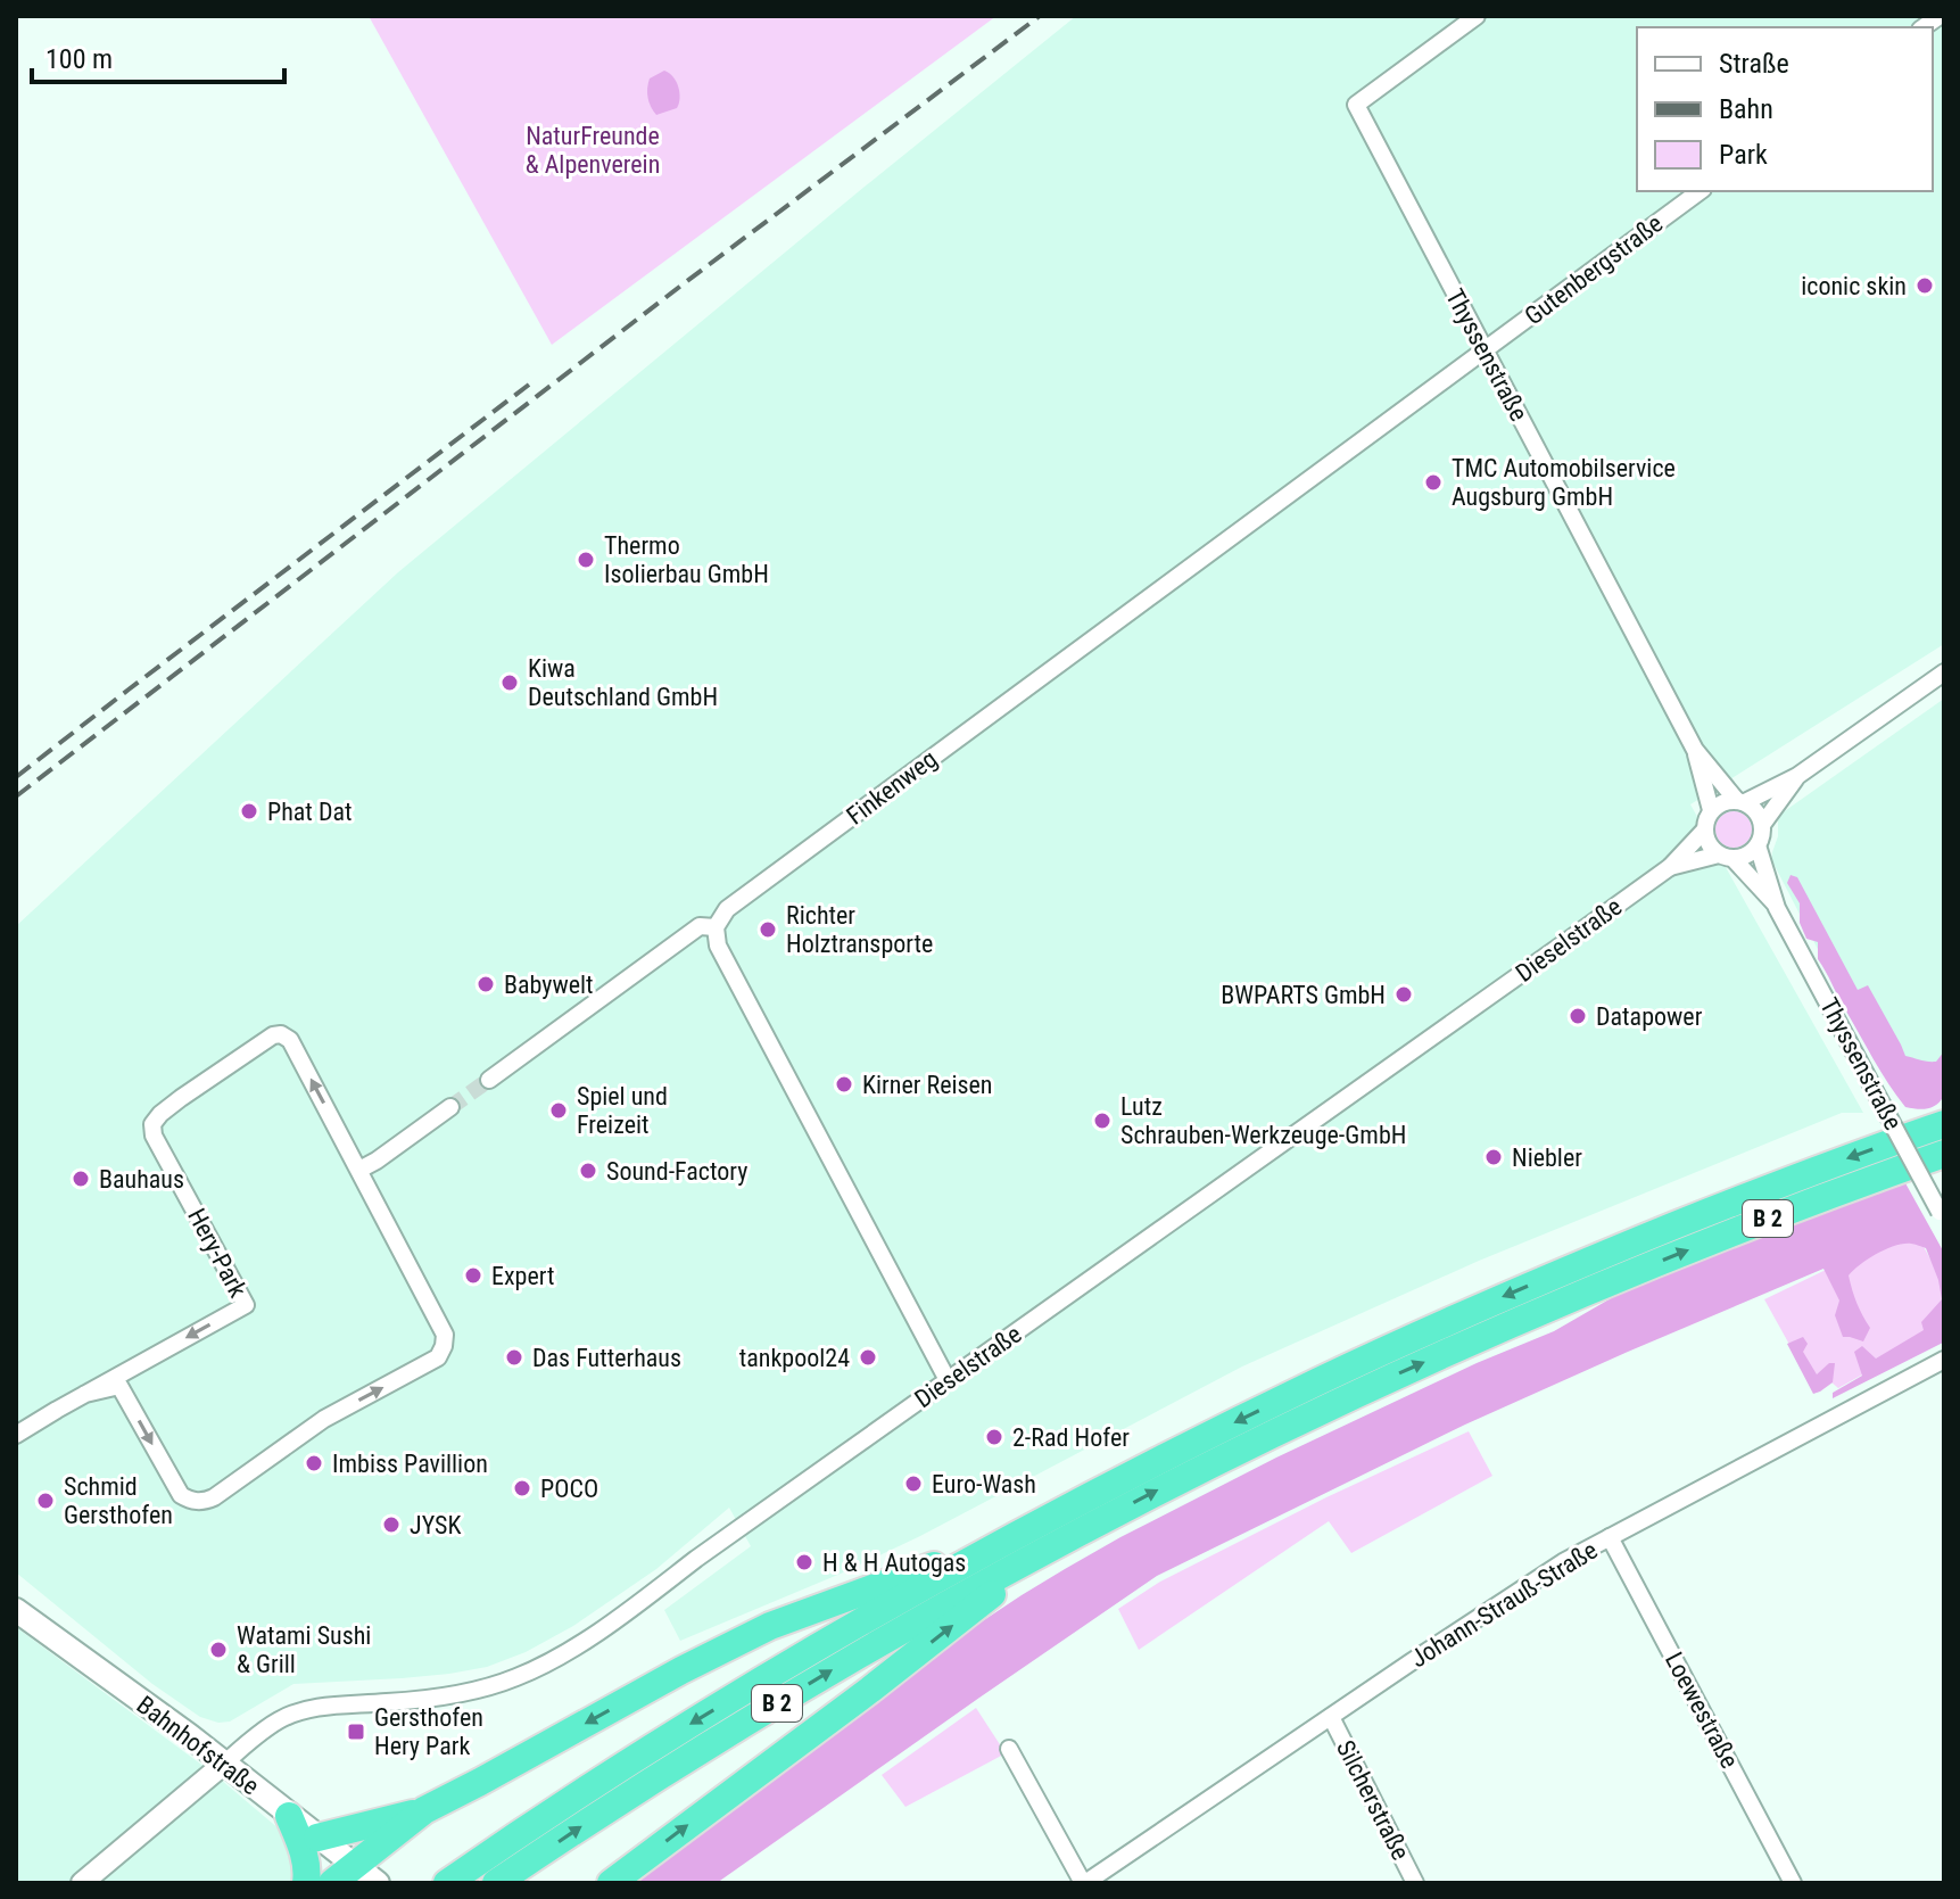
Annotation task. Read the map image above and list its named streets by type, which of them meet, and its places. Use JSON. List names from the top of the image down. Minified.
{"streets":{"highway":["B 2"],"main road":["Bahnhofstraße"],"street":["Gutenbergstraße","Thyssenstraße","Finkenweg","Dieselstraße","Hery-Park","Johann-Strauß-Straße","Loewestraße","Silcherstraße"]},"crossings":[["Gutenbergstraße","Thyssenstraße"],["Gutenbergstraße","Finkenweg"],["Thyssenstraße","Finkenweg"],["Thyssenstraße","Dieselstraße"],["Dieselstraße","Bahnhofstraße"],["Johann-Strauß-Straße","Loewestraße"],["Johann-Strauß-Straße","Silcherstraße"]],"parks":["NaturFreunde & Alpenverein"],"places":{"other":["iconic skin","TMC Automobilservice Augsburg GmbH","Thermo Isolierbau GmbH","Kiwa Deutschland GmbH","Phat Dat","Richter Holztransporte","Babywelt","BWPARTS GmbH","Datapower","Kirner Reisen","Spiel und Freizeit","Lutz Schrauben-Werkzeuge-GmbH","Niebler","Sound-Factory","Bauhaus","Expert","Das Futterhaus","tankpool24","2-Rad Hofer","Imbiss Pavillion","Euro-Wash","POCO","Schmid Gersthofen","JYSK","H & H Autogas","Watami Sushi & Grill"],"transit":["Gersthofen Hery Park"]},"legend":["Straße","Bahn","Park"],"scale_bar":"100 m"}
